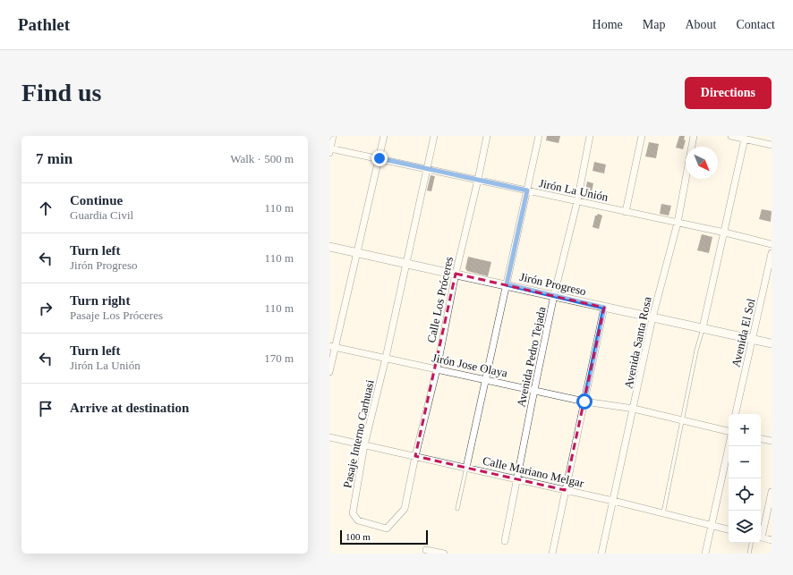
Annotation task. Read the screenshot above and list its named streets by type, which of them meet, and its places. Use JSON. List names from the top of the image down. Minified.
{"streets":{"street":["Jirón La Unión","Jirón Progreso","Calle Los Próceres","Avenida El Sol","Avenida Santa Rosa","Avenida Pedro Tejada","Jirón Jose Olaya","Pasaje Interno Carhuasi","Calle Mariano Melgar"]},"crossings":[["Jirón La Unión","Calle Los Próceres"],["Jirón La Unión","Avenida Santa Rosa"],["Jirón La Unión","Avenida Pedro Tejada"],["Jirón La Unión","Pasaje Interno Carhuasi"],["Jirón Progreso","Calle Los Próceres"],["Jirón Progreso","Avenida El Sol"],["Jirón Progreso","Avenida Santa Rosa"],["Jirón Progreso","Avenida Pedro Tejada"],["Jirón Progreso","Pasaje Interno Carhuasi"],["Calle Los Próceres","Jirón Jose Olaya"],["Calle Los Próceres","Pasaje Interno Carhuasi"],["Calle Los Próceres","Calle Mariano Melgar"],["Avenida Santa Rosa","Jirón Jose Olaya"],["Avenida Santa Rosa","Calle Mariano Melgar"],["Avenida Pedro Tejada","Jirón Jose Olaya"],["Avenida Pedro Tejada","Calle Mariano Melgar"],["Jirón Jose Olaya","Pasaje Interno Carhuasi"],["Pasaje Interno Carhuasi","Calle Mariano Melgar"]],"scale_bar":"100 m","north":"bottom right","page":{"header":"Pathlet","nav":["Home","Map","About","Contact"],"buttons":"Directions","title":"Find us","heading":["7 min","Walk · 500 m"],"list":[["Continue","Guardia Civil","110 m"],["Turn left","Jirón Progreso","110 m"],["Turn right","Pasaje Los Próceres","110 m"],["Turn left","Jirón La Unión","170 m"],"Arrive at destination"],"map_buttons":["+","−"],"scale":"100 m"}}
